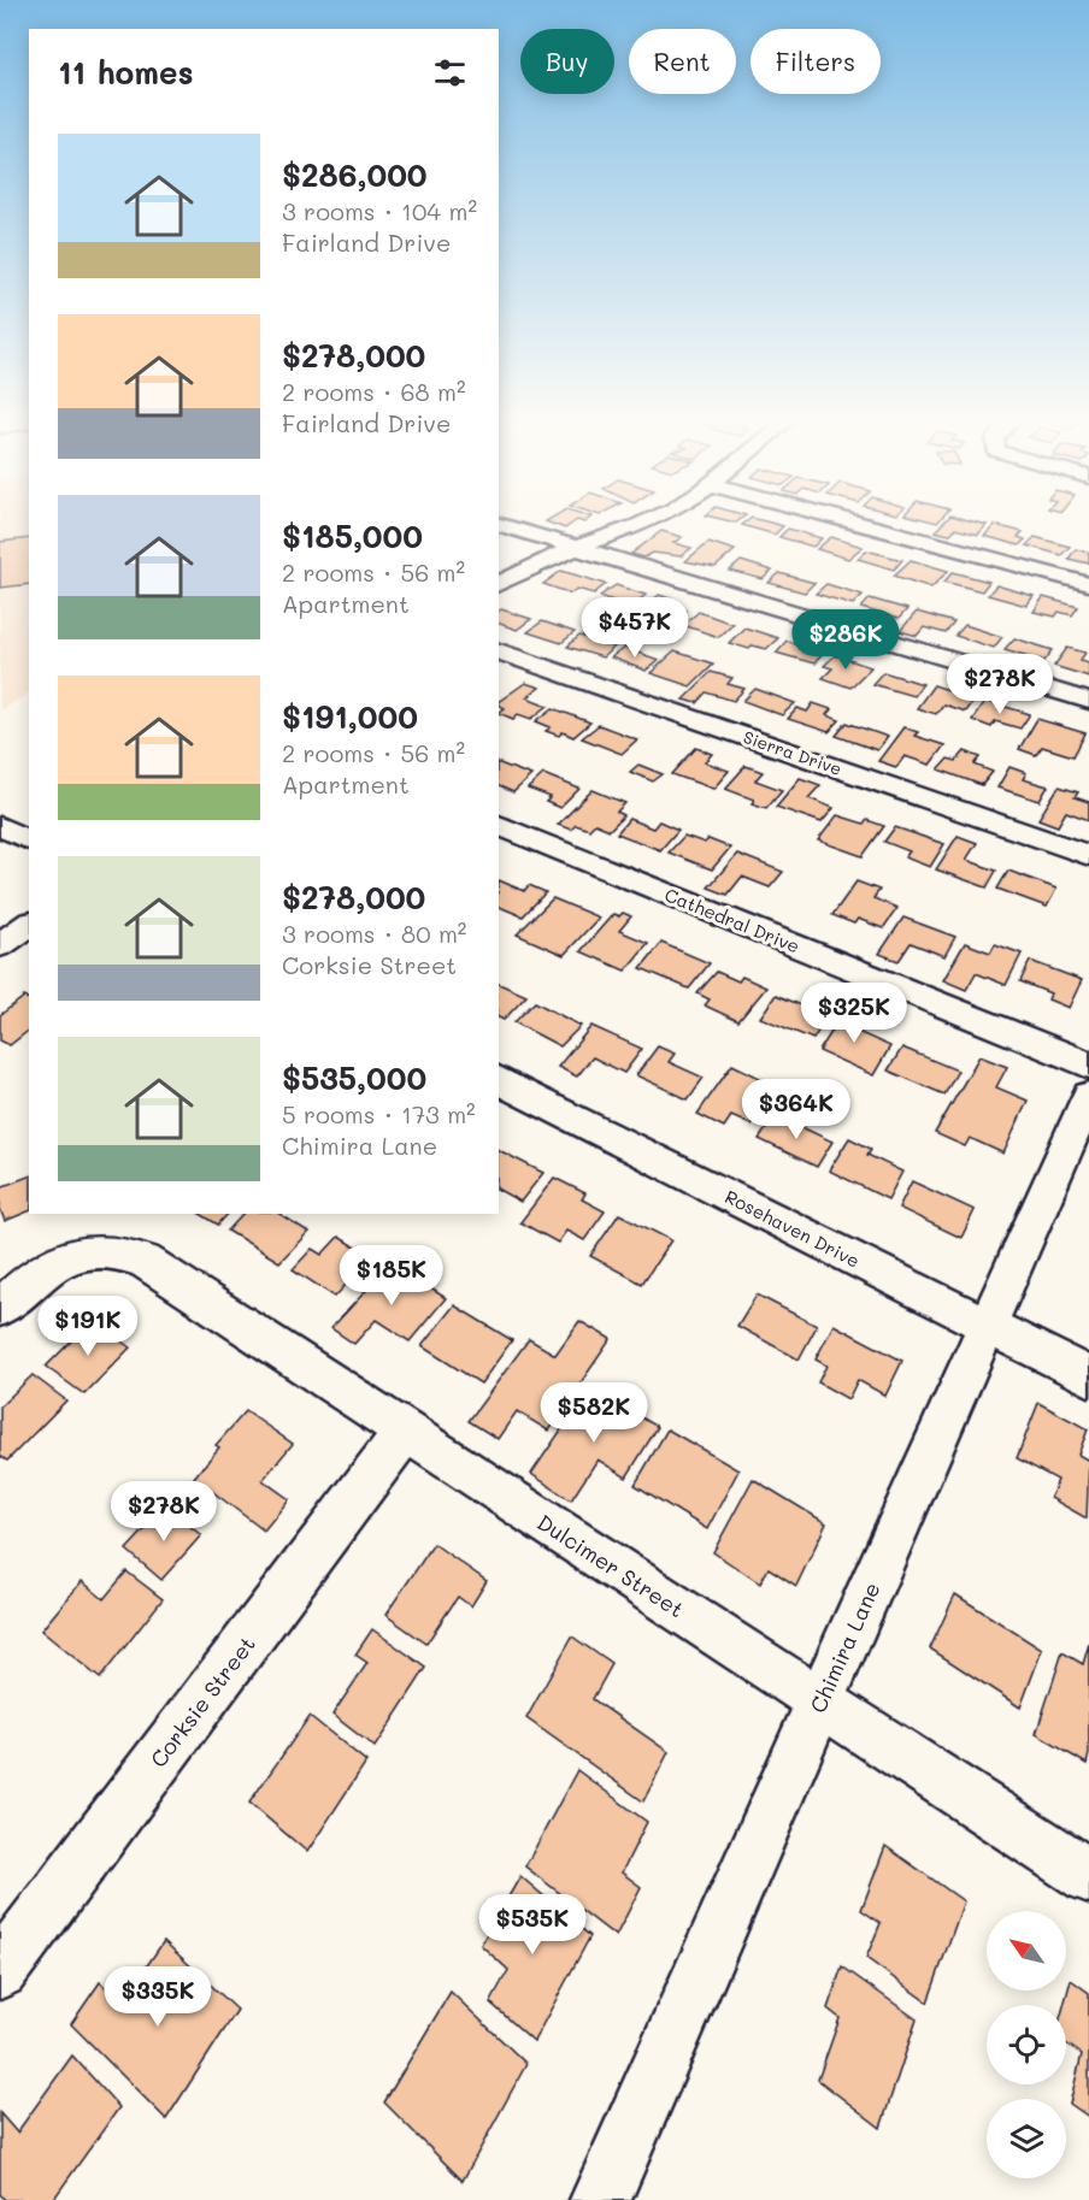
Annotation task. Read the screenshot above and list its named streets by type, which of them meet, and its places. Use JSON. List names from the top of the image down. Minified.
{"streets":{"street":["Sierra Drive","Cathedral Drive","Rosehaven Drive","Dulcimer Street","Chimira Lane","Corksie Street"]},"crossings":[["Rosehaven Drive","Chimira Lane"],["Dulcimer Street","Chimira Lane"],["Dulcimer Street","Corksie Street"]],"north":"top left","page":{"chip":["Buy","Rent","Filters"],"heading":"11 homes","list":[{"name":"$286,000","note":"3 rooms · 104 m² · Fairland Drive"},{"name":"$278,000","note":"2 rooms · 68 m² · Fairland Drive"},{"name":"$185,000","note":"2 rooms · 56 m² · Apartment"},{"name":"$191,000","note":"2 rooms · 56 m² · Apartment"},{"name":"$278,000","note":"3 rooms · 80 m² · Corksie Street"},{"name":"$535,000","note":"5 rooms · 173 m² · Chimira Lane"}],"price":["$457K","$286K","$278K","$325K","$364K","$185K","$191K","$582K","$278K","$535K","$335K"]}}
